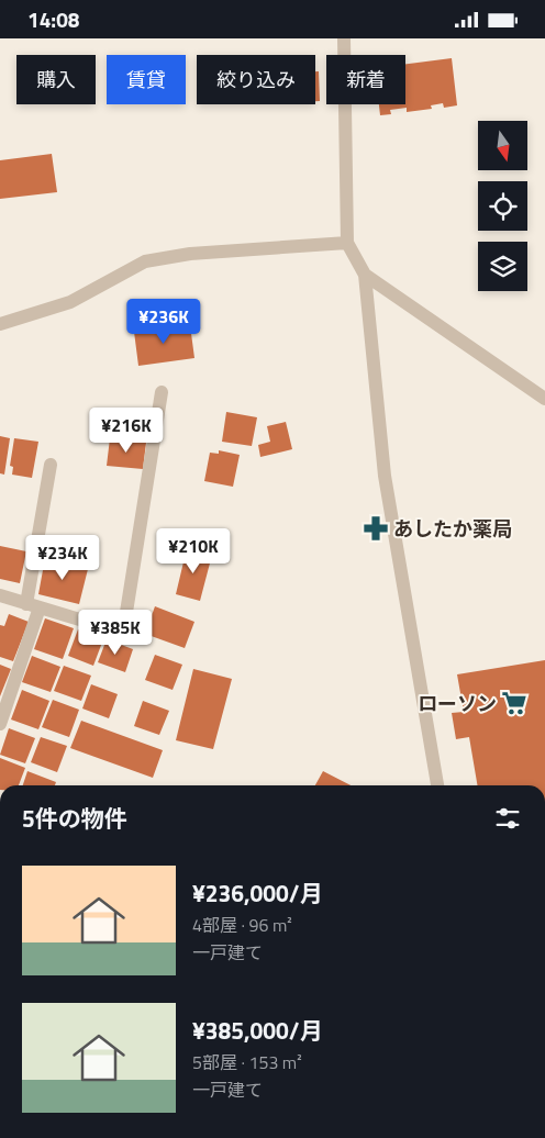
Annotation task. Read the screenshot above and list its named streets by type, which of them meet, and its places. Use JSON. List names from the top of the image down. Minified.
{"places":{"pharmacy":["あしたか薬局"],"supermarket":["ローソン"]},"north":"bottom","page":{"status":"14:08","chip":["購入","賃貸","絞り込み","新着"],"price":["¥236K","¥216K","¥210K","¥234K","¥385K"],"heading":"5件の物件","list":[{"name":"¥236,000/月","note":"4部屋 · 96 m² · 一戸建て"},{"name":"¥385,000/月","note":"5部屋 · 153 m² · 一戸建て"}]}}
